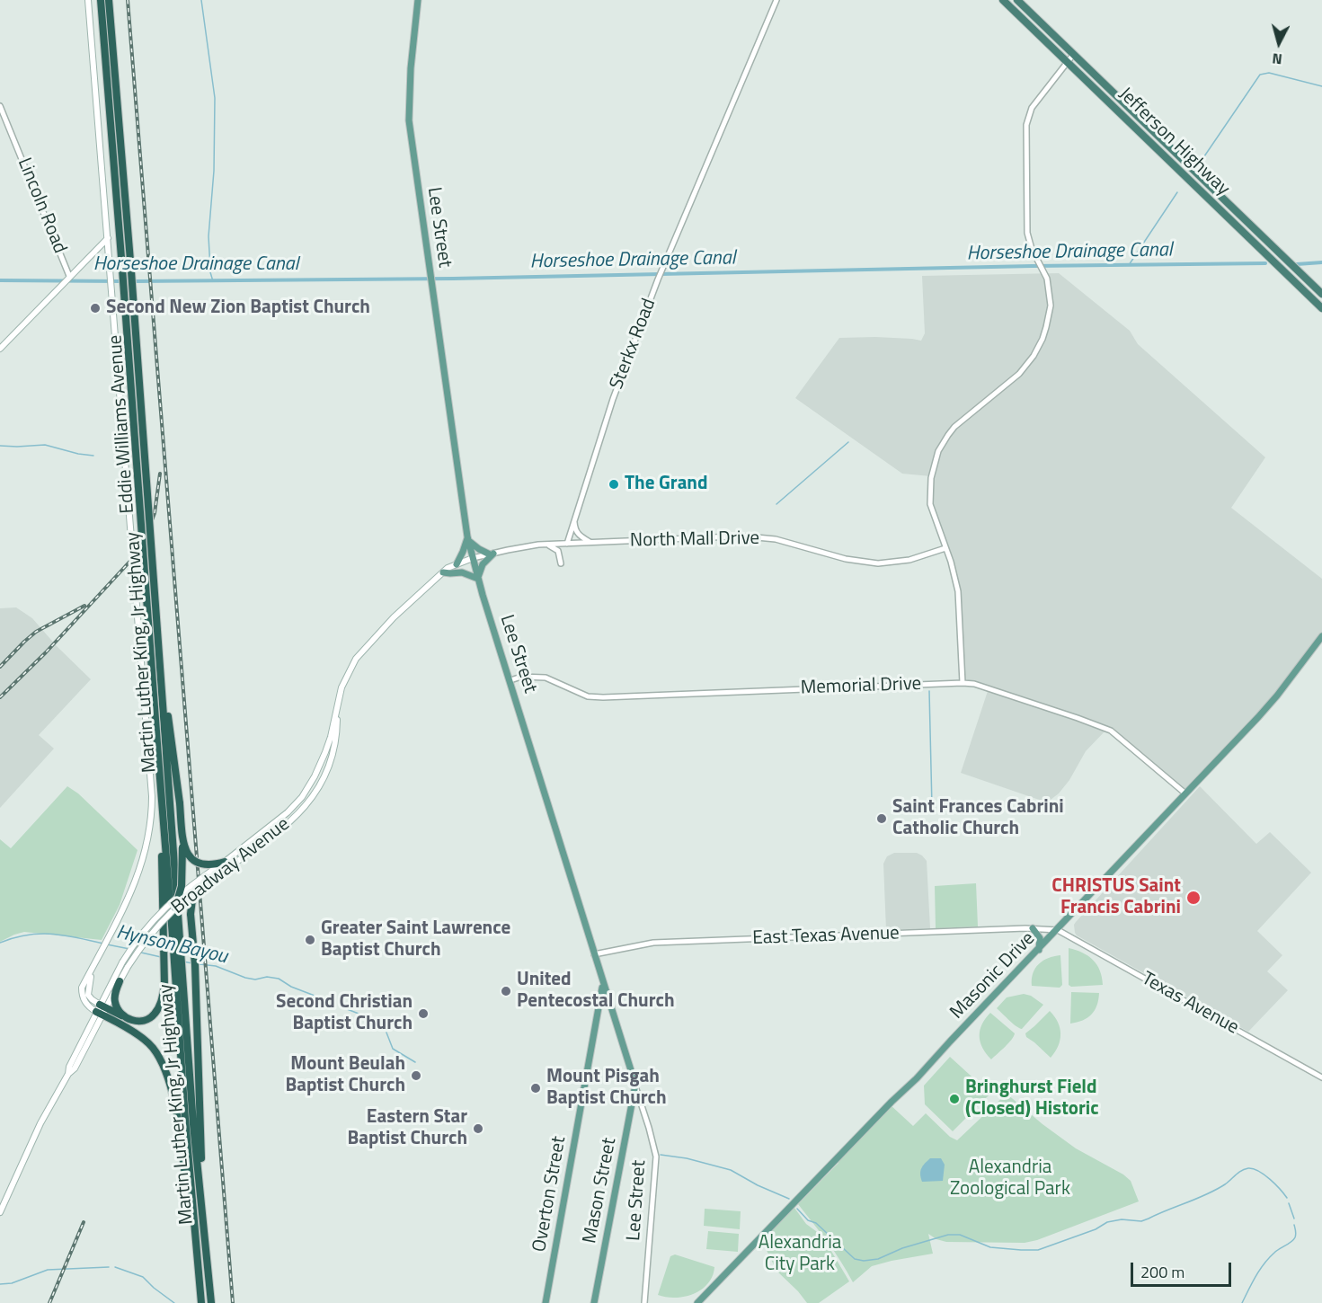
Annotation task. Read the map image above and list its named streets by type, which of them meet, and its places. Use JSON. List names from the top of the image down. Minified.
{"streets":{"highway":["Jefferson Highway","Martin Luther King, Jr Highway"],"main road":["Lee Street","Eddie Williams Avenue","Broadway Avenue","Masonic Drive","Mason Street","Overton Street"],"street":["Lincoln Road","Sterkx Road","North Mall Drive","Memorial Drive","East Texas Avenue","Texas Avenue"]},"crossings":[["Lee Street","North Mall Drive"],["Lee Street","Memorial Drive"],["Lee Street","Broadway Avenue"],["Lee Street","East Texas Avenue"],["Lee Street","Mason Street"],["Lee Street","Overton Street"],["Sterkx Road","North Mall Drive"],["Eddie Williams Avenue","Broadway Avenue"],["North Mall Drive","Broadway Avenue"],["Memorial Drive","Masonic Drive"],["East Texas Avenue","Masonic Drive"],["East Texas Avenue","Texas Avenue"],["Masonic Drive","Texas Avenue"]],"water":["Horseshoe Drainage Canal","Hynson Bayou"],"parks":["Alexandria Zoological Park","Alexandria City Park"],"places":["Second New Zion Baptist Church","The Grand","Saint Frances Cabrini Catholic Church","CHRISTUS Saint Francis Cabrini","Greater Saint Lawrence Baptist Church","United Pentecostal Church","Second Christian Baptist Church","Mount Beulah Baptist Church","Mount Pisgah Baptist Church","Bringhurst Field (Closed) Historic","Eastern Star Baptist Church"],"scale_bar":"200 m","north":"bottom"}
